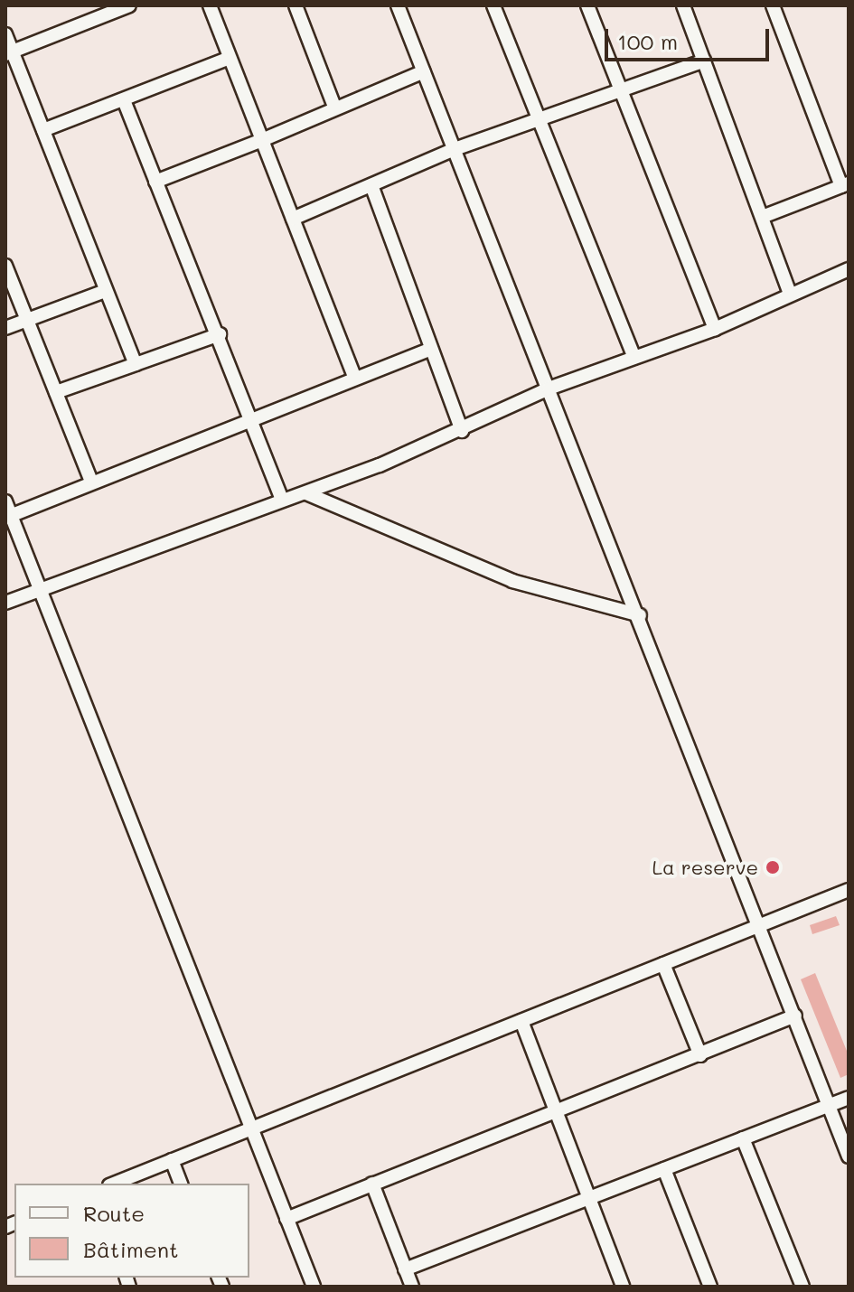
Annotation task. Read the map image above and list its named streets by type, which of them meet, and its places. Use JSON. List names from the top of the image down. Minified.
{"places":["La reserve"],"legend":["Route","Bâtiment"],"scale_bar":"100 m"}
